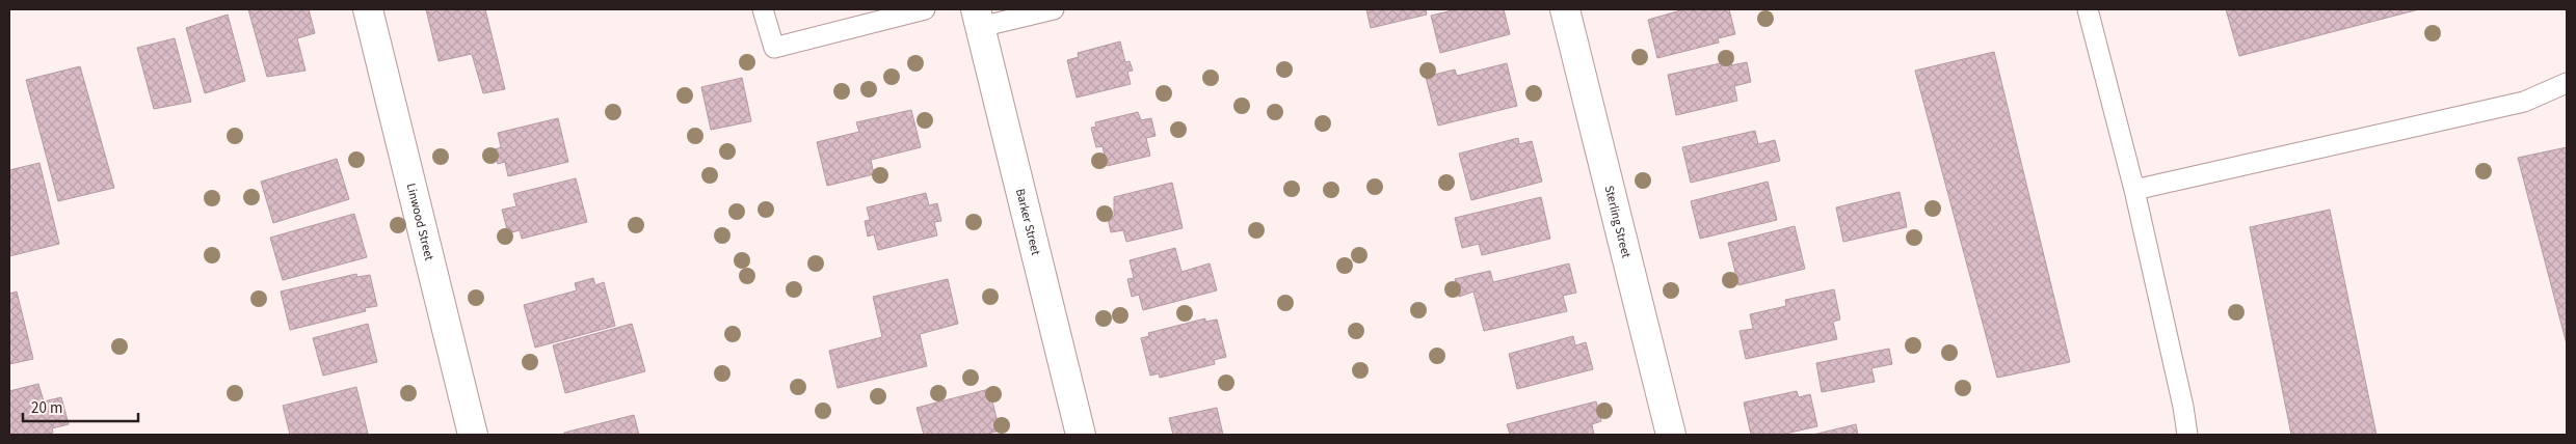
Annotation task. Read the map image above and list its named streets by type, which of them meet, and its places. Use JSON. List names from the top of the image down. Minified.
{"streets":{"street":["Linwood Street","Barker Street","Sterling Street"]},"scale_bar":"20 m"}
